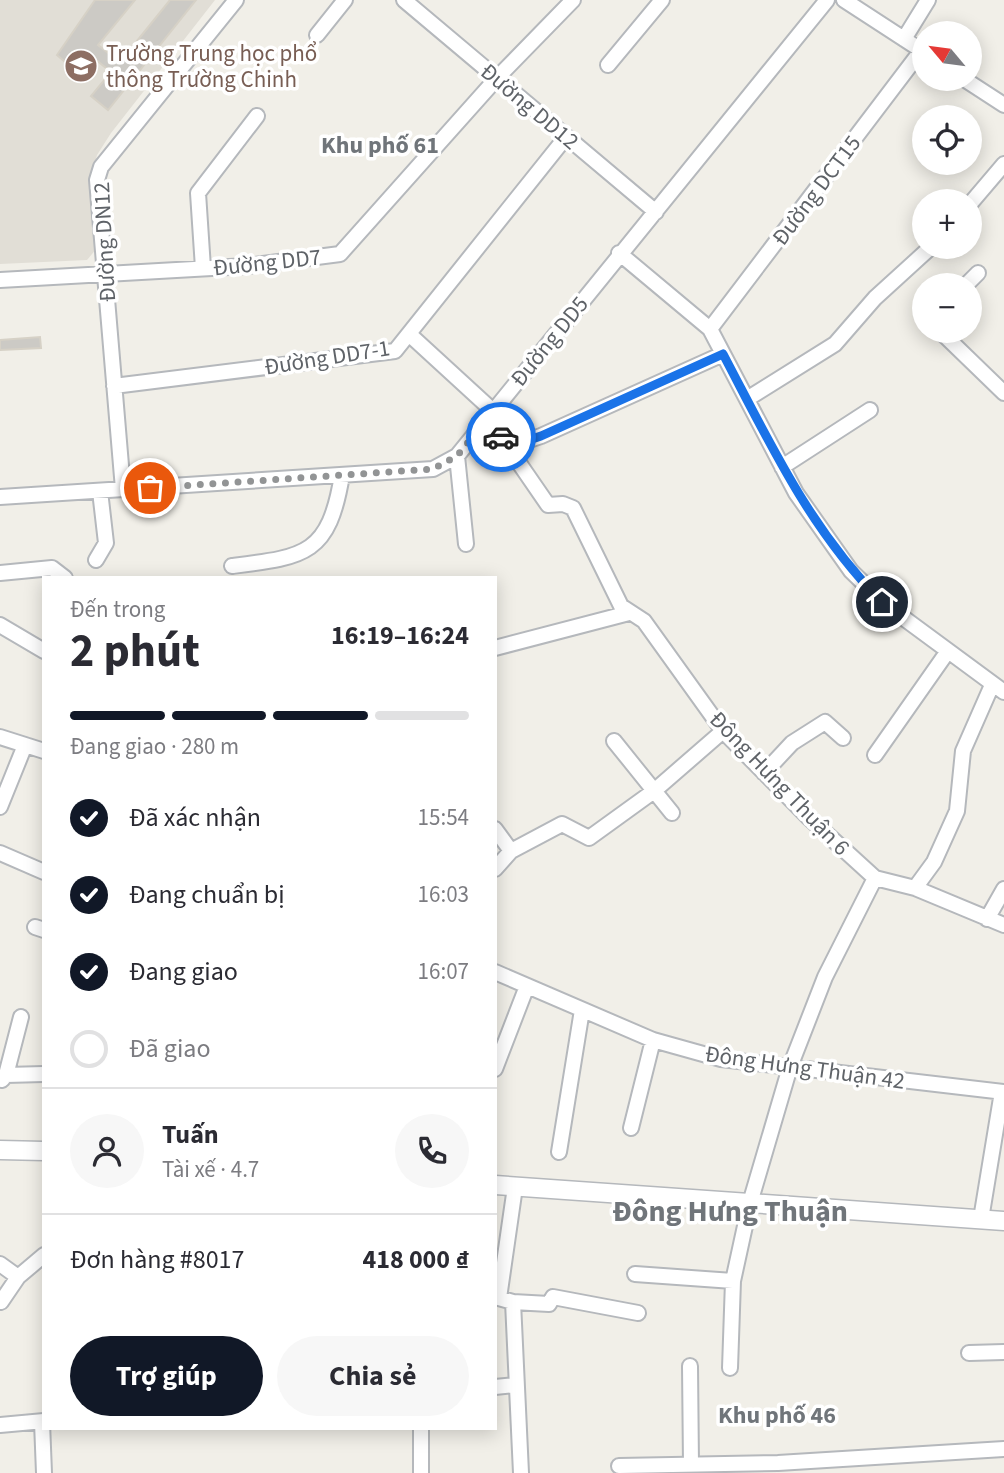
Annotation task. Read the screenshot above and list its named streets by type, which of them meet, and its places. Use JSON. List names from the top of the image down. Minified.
{"streets":{"street":["Đường DD12","Đường DCT15","Đường DN12","Đường DD7","Đường DD5","Đường DD7-1","Đông Hưng Thuận 6","Đông Hưng Thuận 42"]},"crossings":[["Đường DD12","Đường DD7"],["Đường DD12","Đường DD5"],["Đường DD12","Đường DD7-1"],["Đường DN12","Đường DD7"],["Đường DN12","Đường DD5"],["Đường DN12","Đường DD7-1"],["Đường DD5","Đông Hưng Thuận 6"],["Đường DD7-1","Đông Hưng Thuận 6"]],"districts":["Khu phố 61","Đông Hưng Thuận","Khu phố 46"],"places":{"school or university":["Trường Trung học phổ thông Trường Chinh"]},"north":"top left","page":{"map_buttons":["+","−"],"heading":["2 phút","Đến trong","16:19–16:24"],"panel":["Tuấn","Tài xế · 4.7","Đơn hàng #8017","418 000 ₫"],"bar":"Đang giao · 280 m","list":[["Đã xác nhận","15:54"],["Đang chuẩn bị","16:03"],["Đang giao","16:07"],"Đã giao"],"buttons":["Trợ giúp","Chia sẻ"]}}
